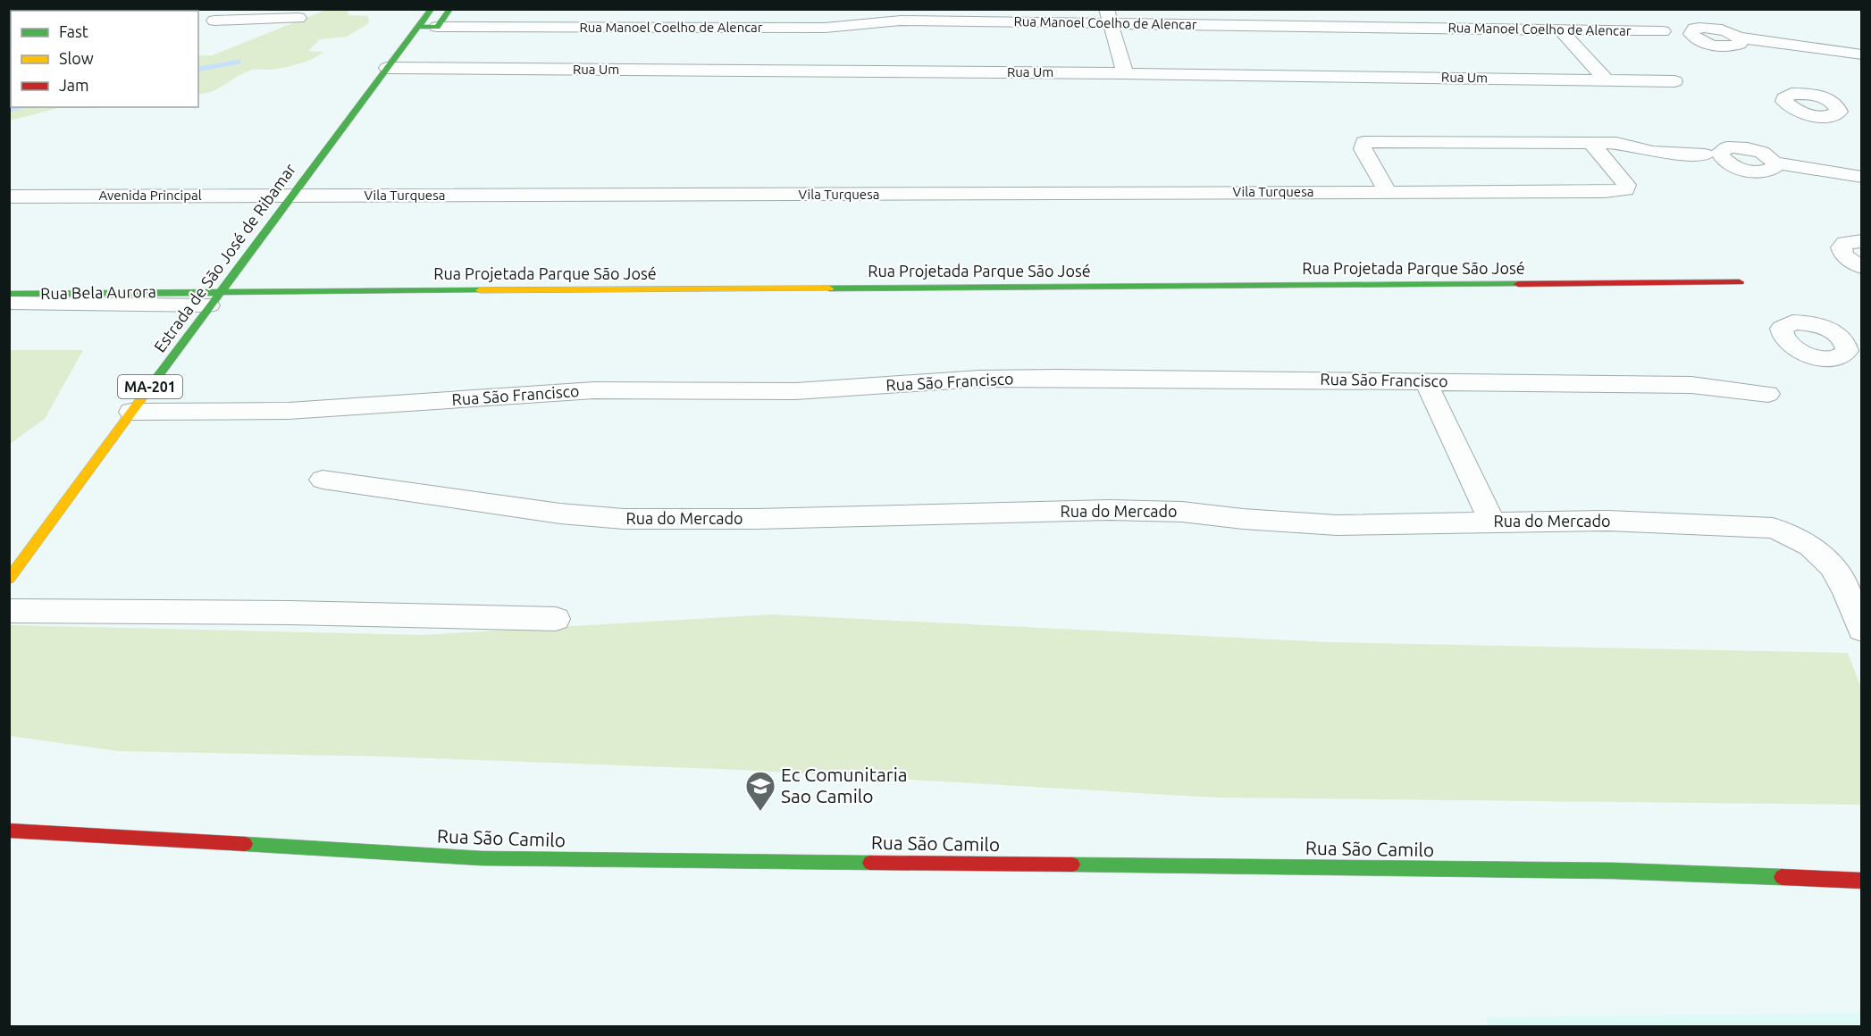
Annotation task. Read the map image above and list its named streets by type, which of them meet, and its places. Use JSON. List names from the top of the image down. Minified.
{"streets":{"street":["Rua Manoel Coelho de Alencar","Rua Um","Vila Turquesa","Avenida Principal","Estrada de São José de Ribamar","Rua Projetada Parque São José","Rua Bela Aurora","Rua São Francisco","MA-201","Rua do Mercado","Rua São Camilo"]},"crossings":[["Rua Manoel Coelho de Alencar","Estrada de São José de Ribamar"],["Rua Um","Estrada de São José de Ribamar"],["Vila Turquesa","Avenida Principal"],["Vila Turquesa","Estrada de São José de Ribamar"],["Avenida Principal","Estrada de São José de Ribamar"],["Estrada de São José de Ribamar","Rua Projetada Parque São José"],["Estrada de São José de Ribamar","Rua Bela Aurora"],["Estrada de São José de Ribamar","Rua São Francisco"],["Rua Projetada Parque São José","Rua Bela Aurora"]],"places":{"school or university":["Ec Comunitaria Sao Camilo"]},"legend":["Fast","Slow","Jam"]}
